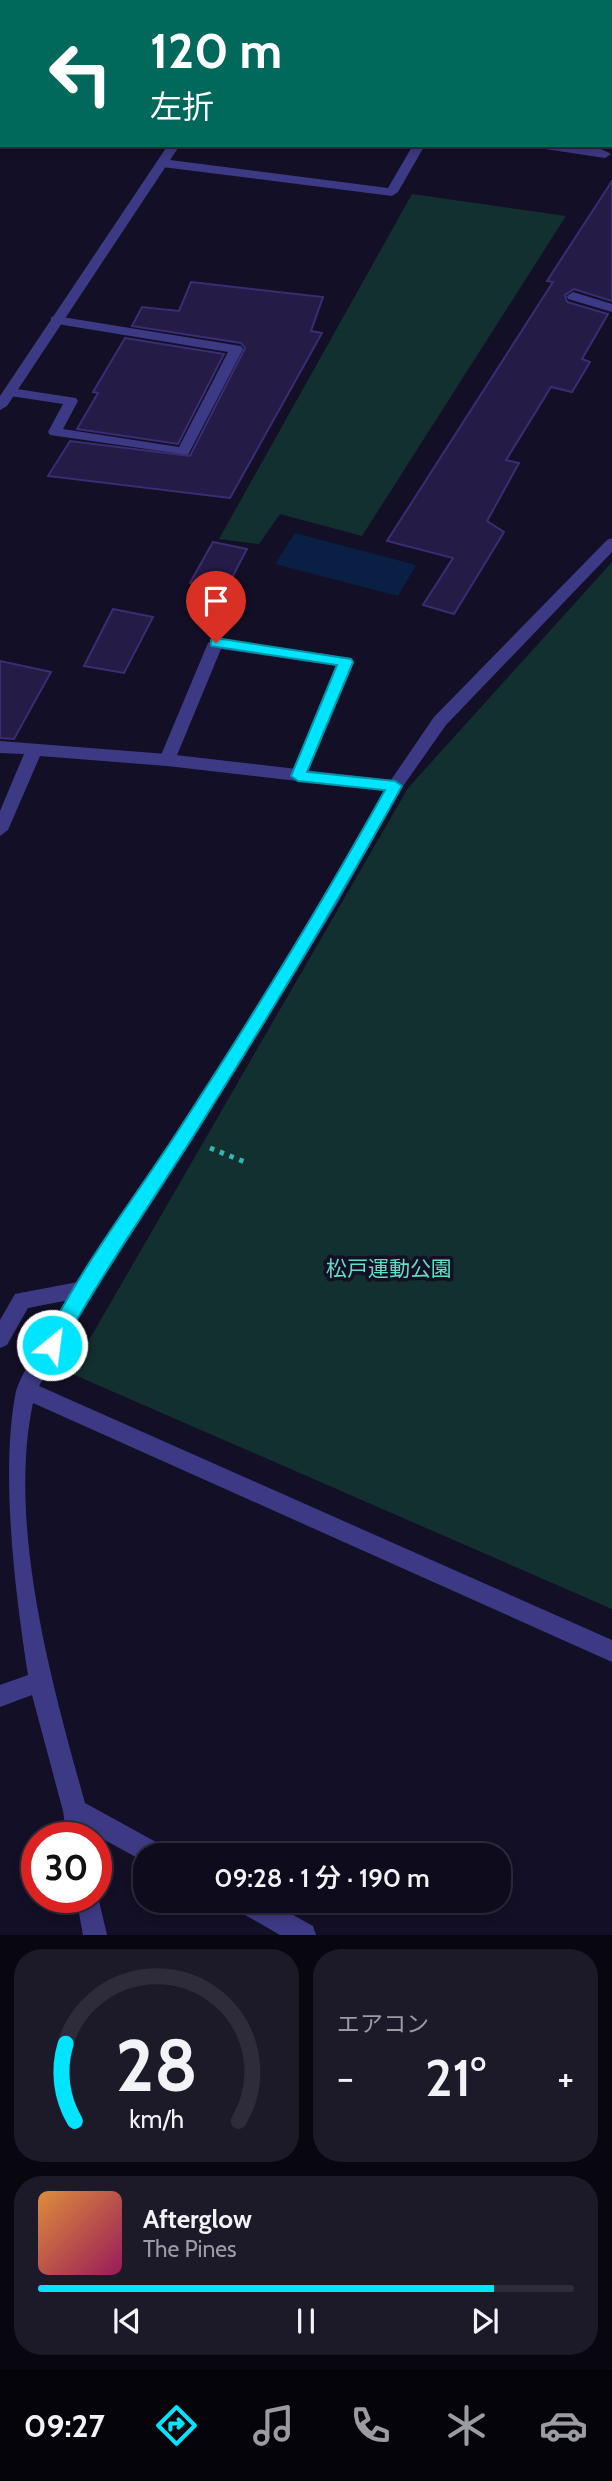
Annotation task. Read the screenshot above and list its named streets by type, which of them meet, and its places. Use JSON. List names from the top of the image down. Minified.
{"parks":["松戸運動公園"],"page":{"turn":["120 m","左折"],"limit":"30","trip":"09:28 · 1 分 · 190 m","tile":"エアコン","heat":["−","21°","+"],"song":["Afterglow","The Pines"],"tabs":"09:27","gauge":["28","km/h"]}}
